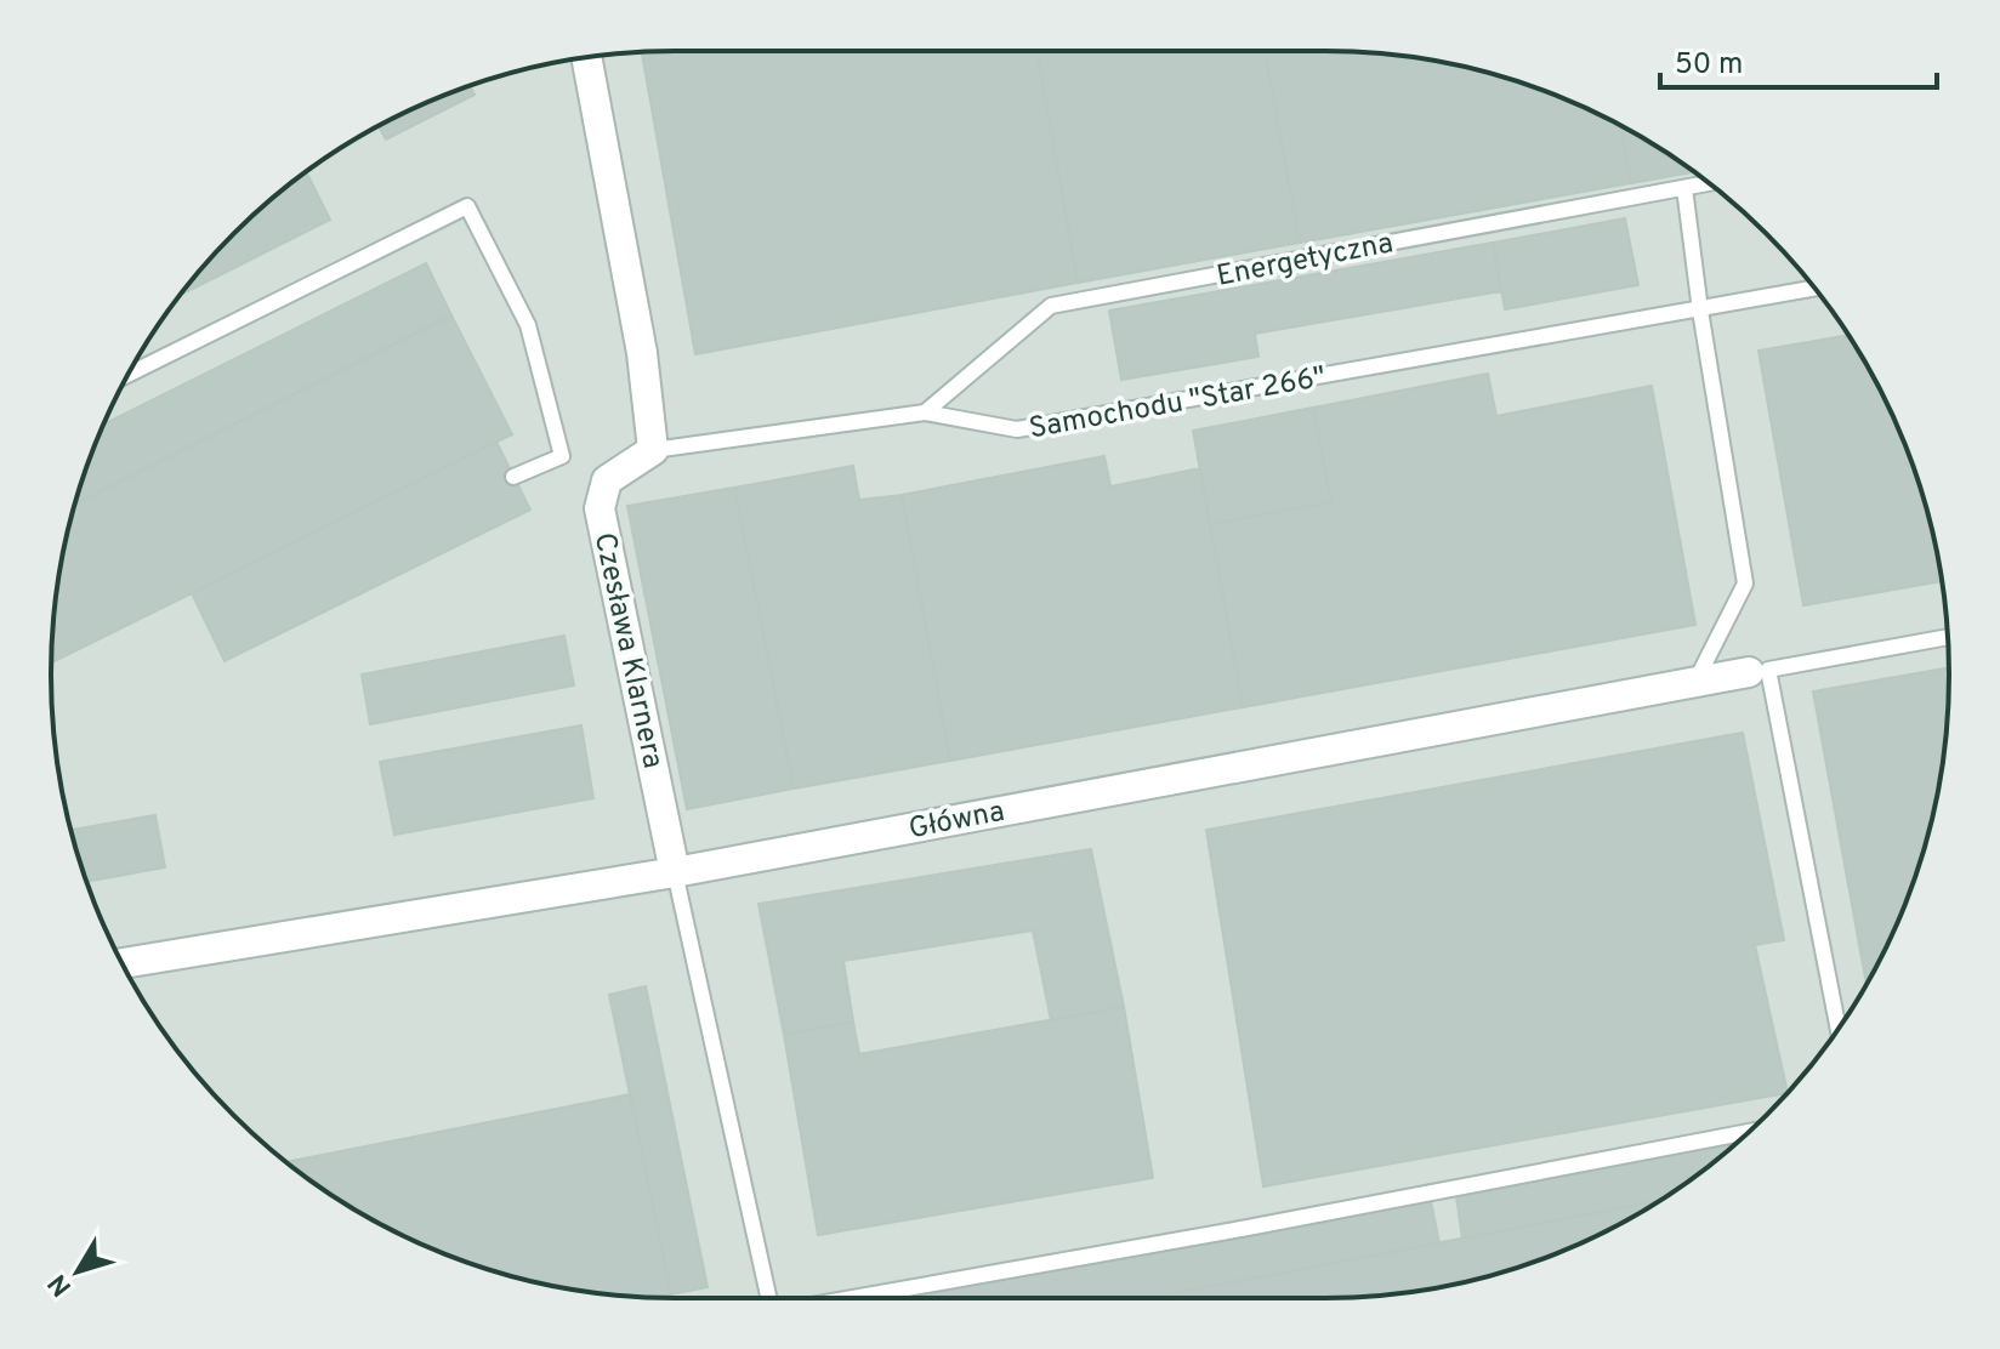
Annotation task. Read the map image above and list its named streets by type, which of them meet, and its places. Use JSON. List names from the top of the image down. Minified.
{"streets":{"street":["Czesława Klarnera","Główna"],"lane":["Energetyczna","Samochodu \"Star 266\""]},"crossings":[["Energetyczna","Samochodu \"Star 266\""],["Samochodu \"Star 266\"","Czesława Klarnera"],["Czesława Klarnera","Główna"]],"scale_bar":"50 m","north":"bottom left"}
